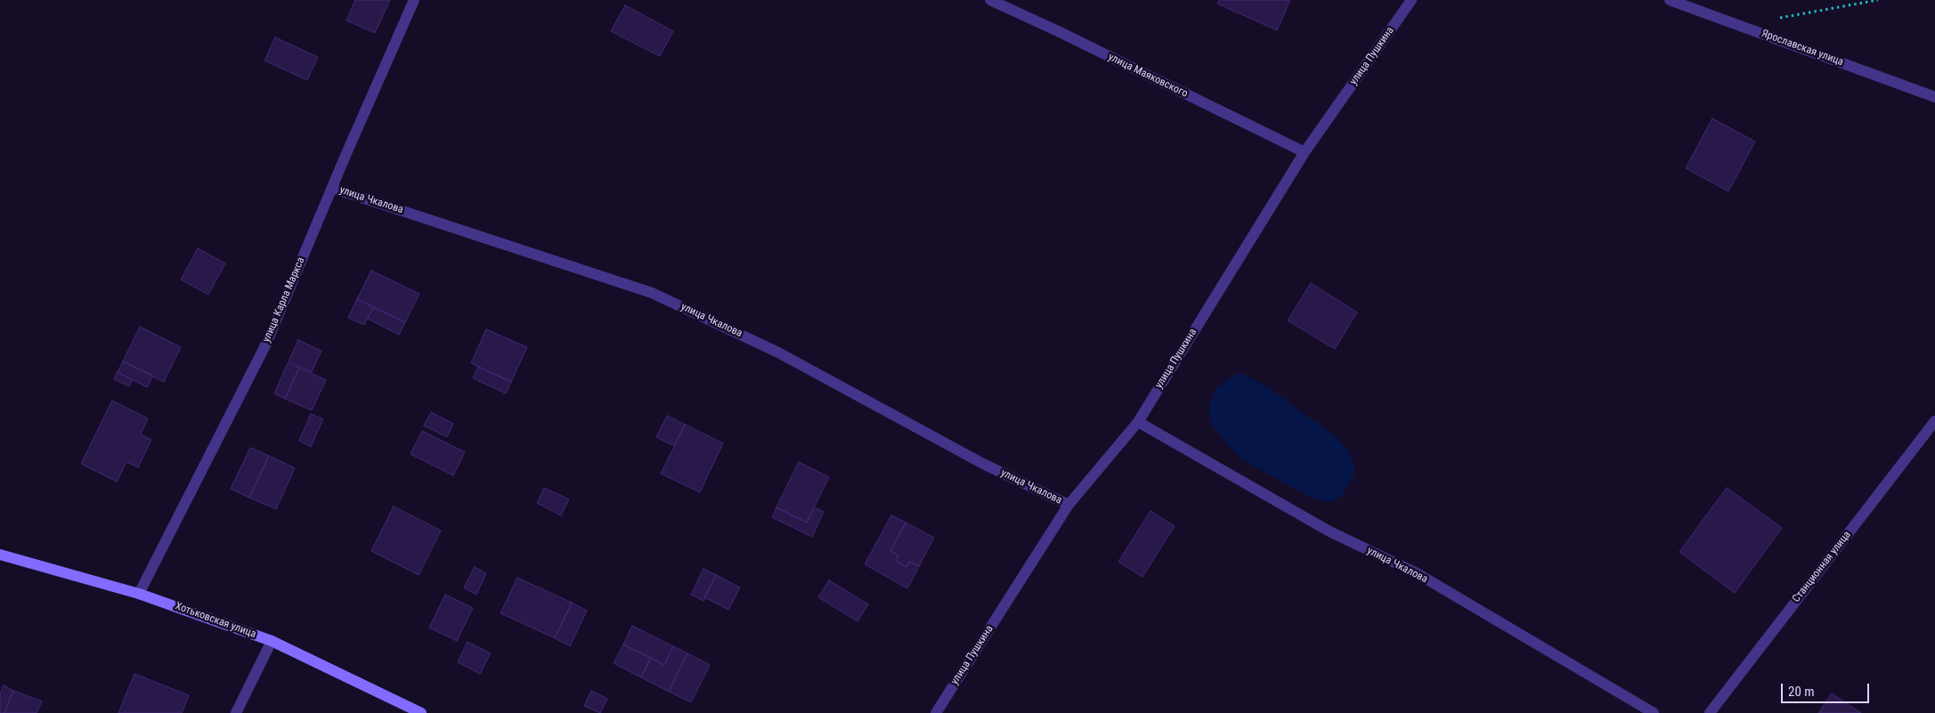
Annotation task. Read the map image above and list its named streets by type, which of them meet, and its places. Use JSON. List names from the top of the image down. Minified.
{"streets":{"main road":["Хотьковская улица"],"street":["Ярославская улица","улица Пушкина","улица Маяковского","улица Чкалова","улица Карла Маркса","Станционная улица"]},"crossings":[["улица Пушкина","улица Маяковского"],["улица Пушкина","улица Чкалова"],["улица Чкалова","улица Карла Маркса"],["улица Карла Маркса","Хотьковская улица"]],"scale_bar":"20 m"}
